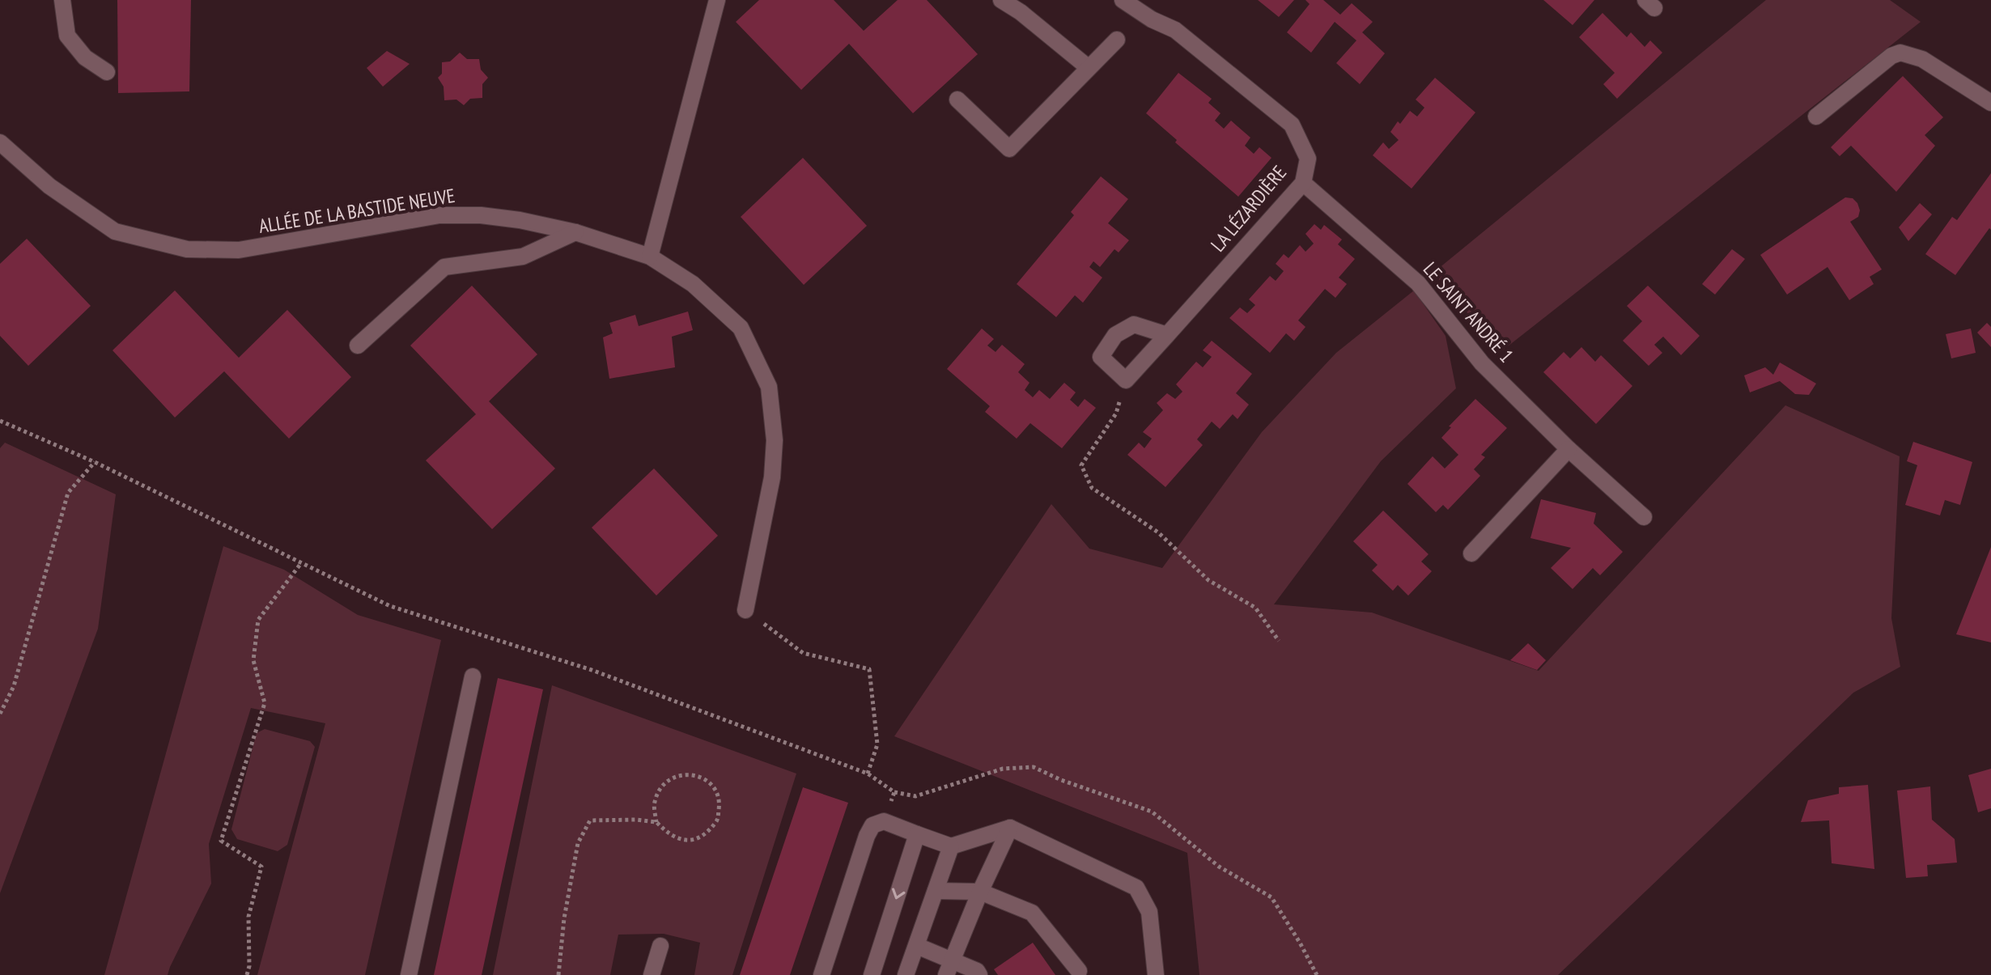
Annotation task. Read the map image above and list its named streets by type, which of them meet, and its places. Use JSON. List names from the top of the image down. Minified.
{"streets":{"street":["LA LÉZARDIÈRE","ALLÉE DE LA BASTIDE NEUVE","LE SAINT ANDRÉ 1"]},"crossings":[["LA LÉZARDIÈRE","LE SAINT ANDRÉ 1"]]}
